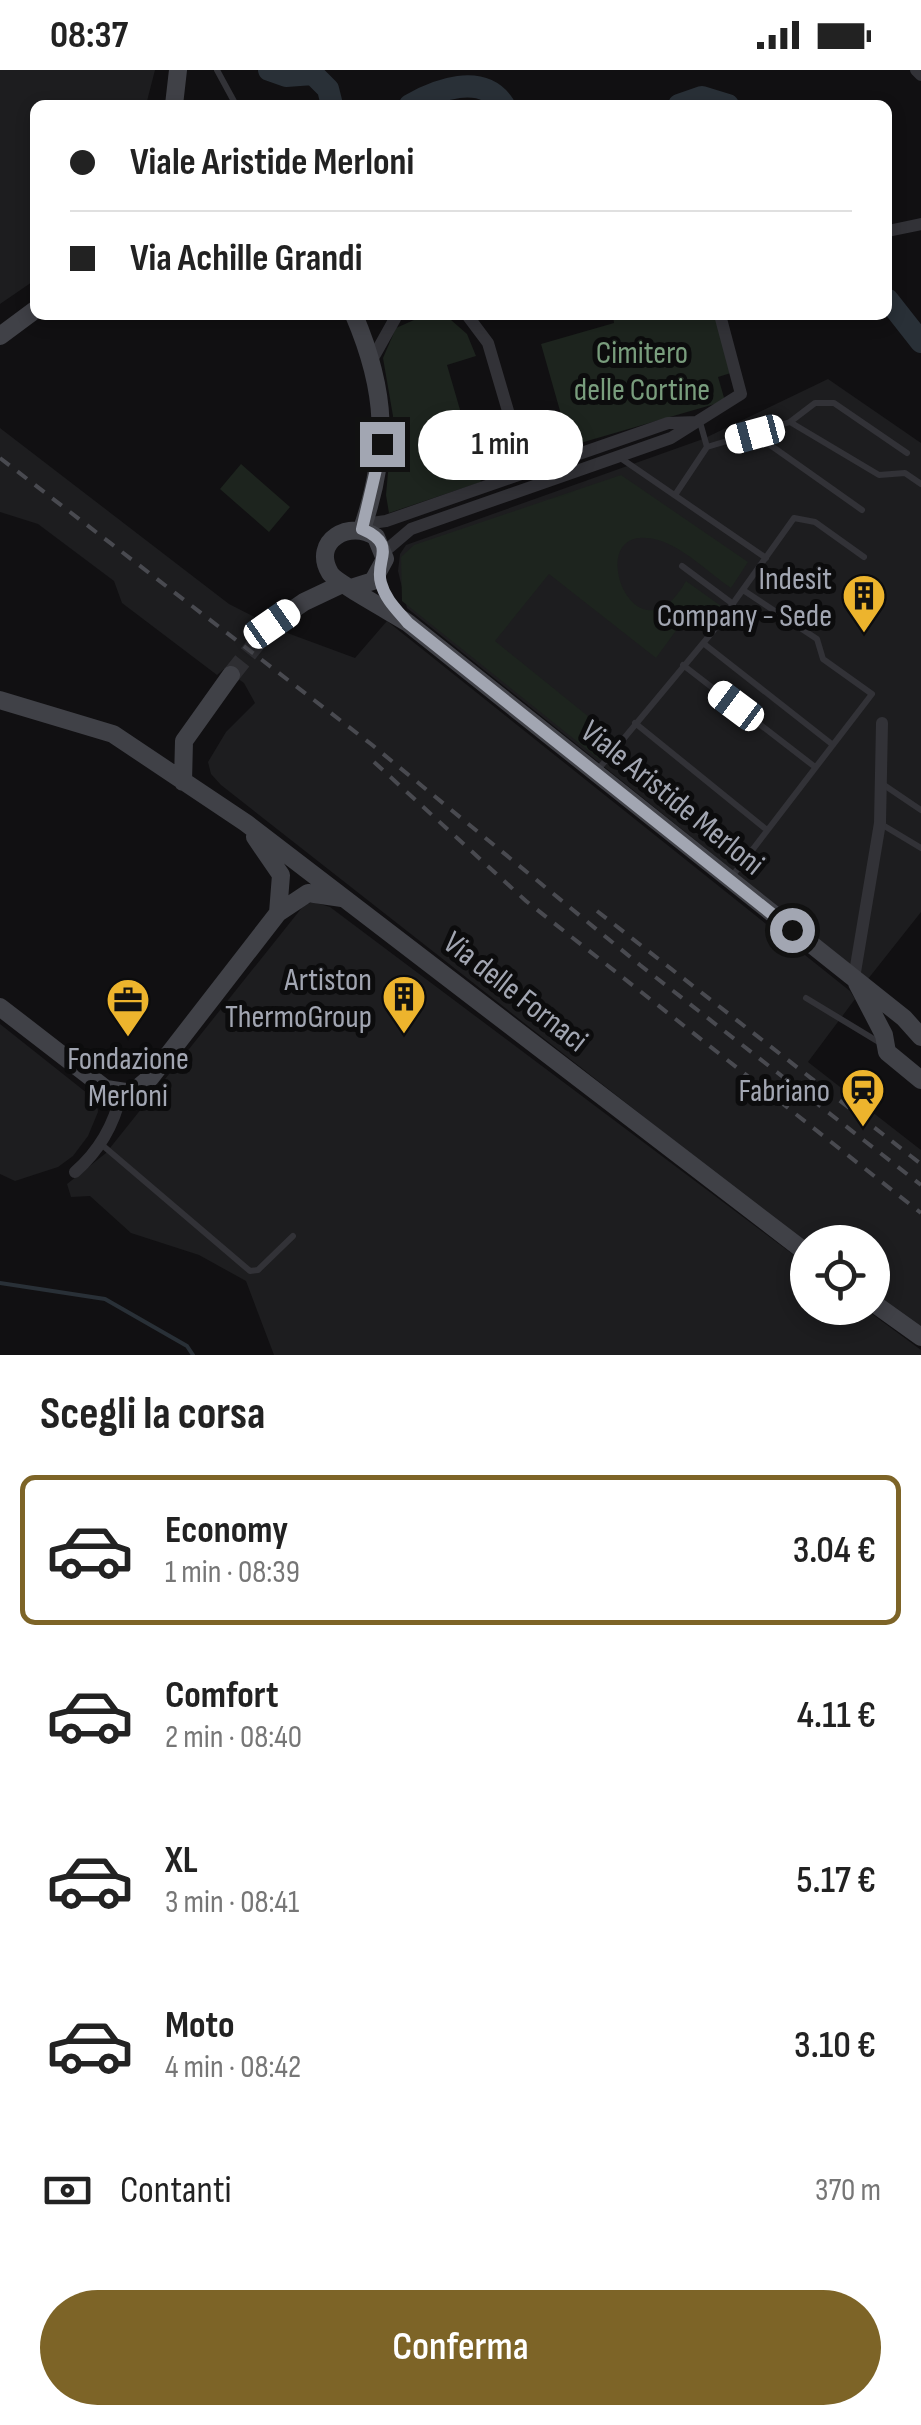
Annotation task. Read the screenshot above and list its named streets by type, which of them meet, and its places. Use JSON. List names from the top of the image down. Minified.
{"streets":{"main road":["Viale Aristide Merloni","Via delle Fornaci"]},"parks":["Cimitero delle Cortine"],"places":{"building":["Indesit Company - Sede","Artiston ThermoGroup"],"office":["Fondazione Merloni"],"station":["Fabriano"]},"page":{"status":"08:37","banner":["Viale Aristide Merloni","Via Achille Grandi"],"bubble":"1 min","heading":"Scegli la corsa","list":[{"name":"Economy","note":"1 min · 08:39","value":"3.04 €"},{"name":"Comfort","note":"2 min · 08:40","value":"4.11 €"},{"name":"XL","note":"3 min · 08:41","value":"5.17 €"},{"name":"Moto","note":"4 min · 08:42","value":"3.10 €"}],"pay":["Contanti","370 m"],"buttons":"Conferma"}}
